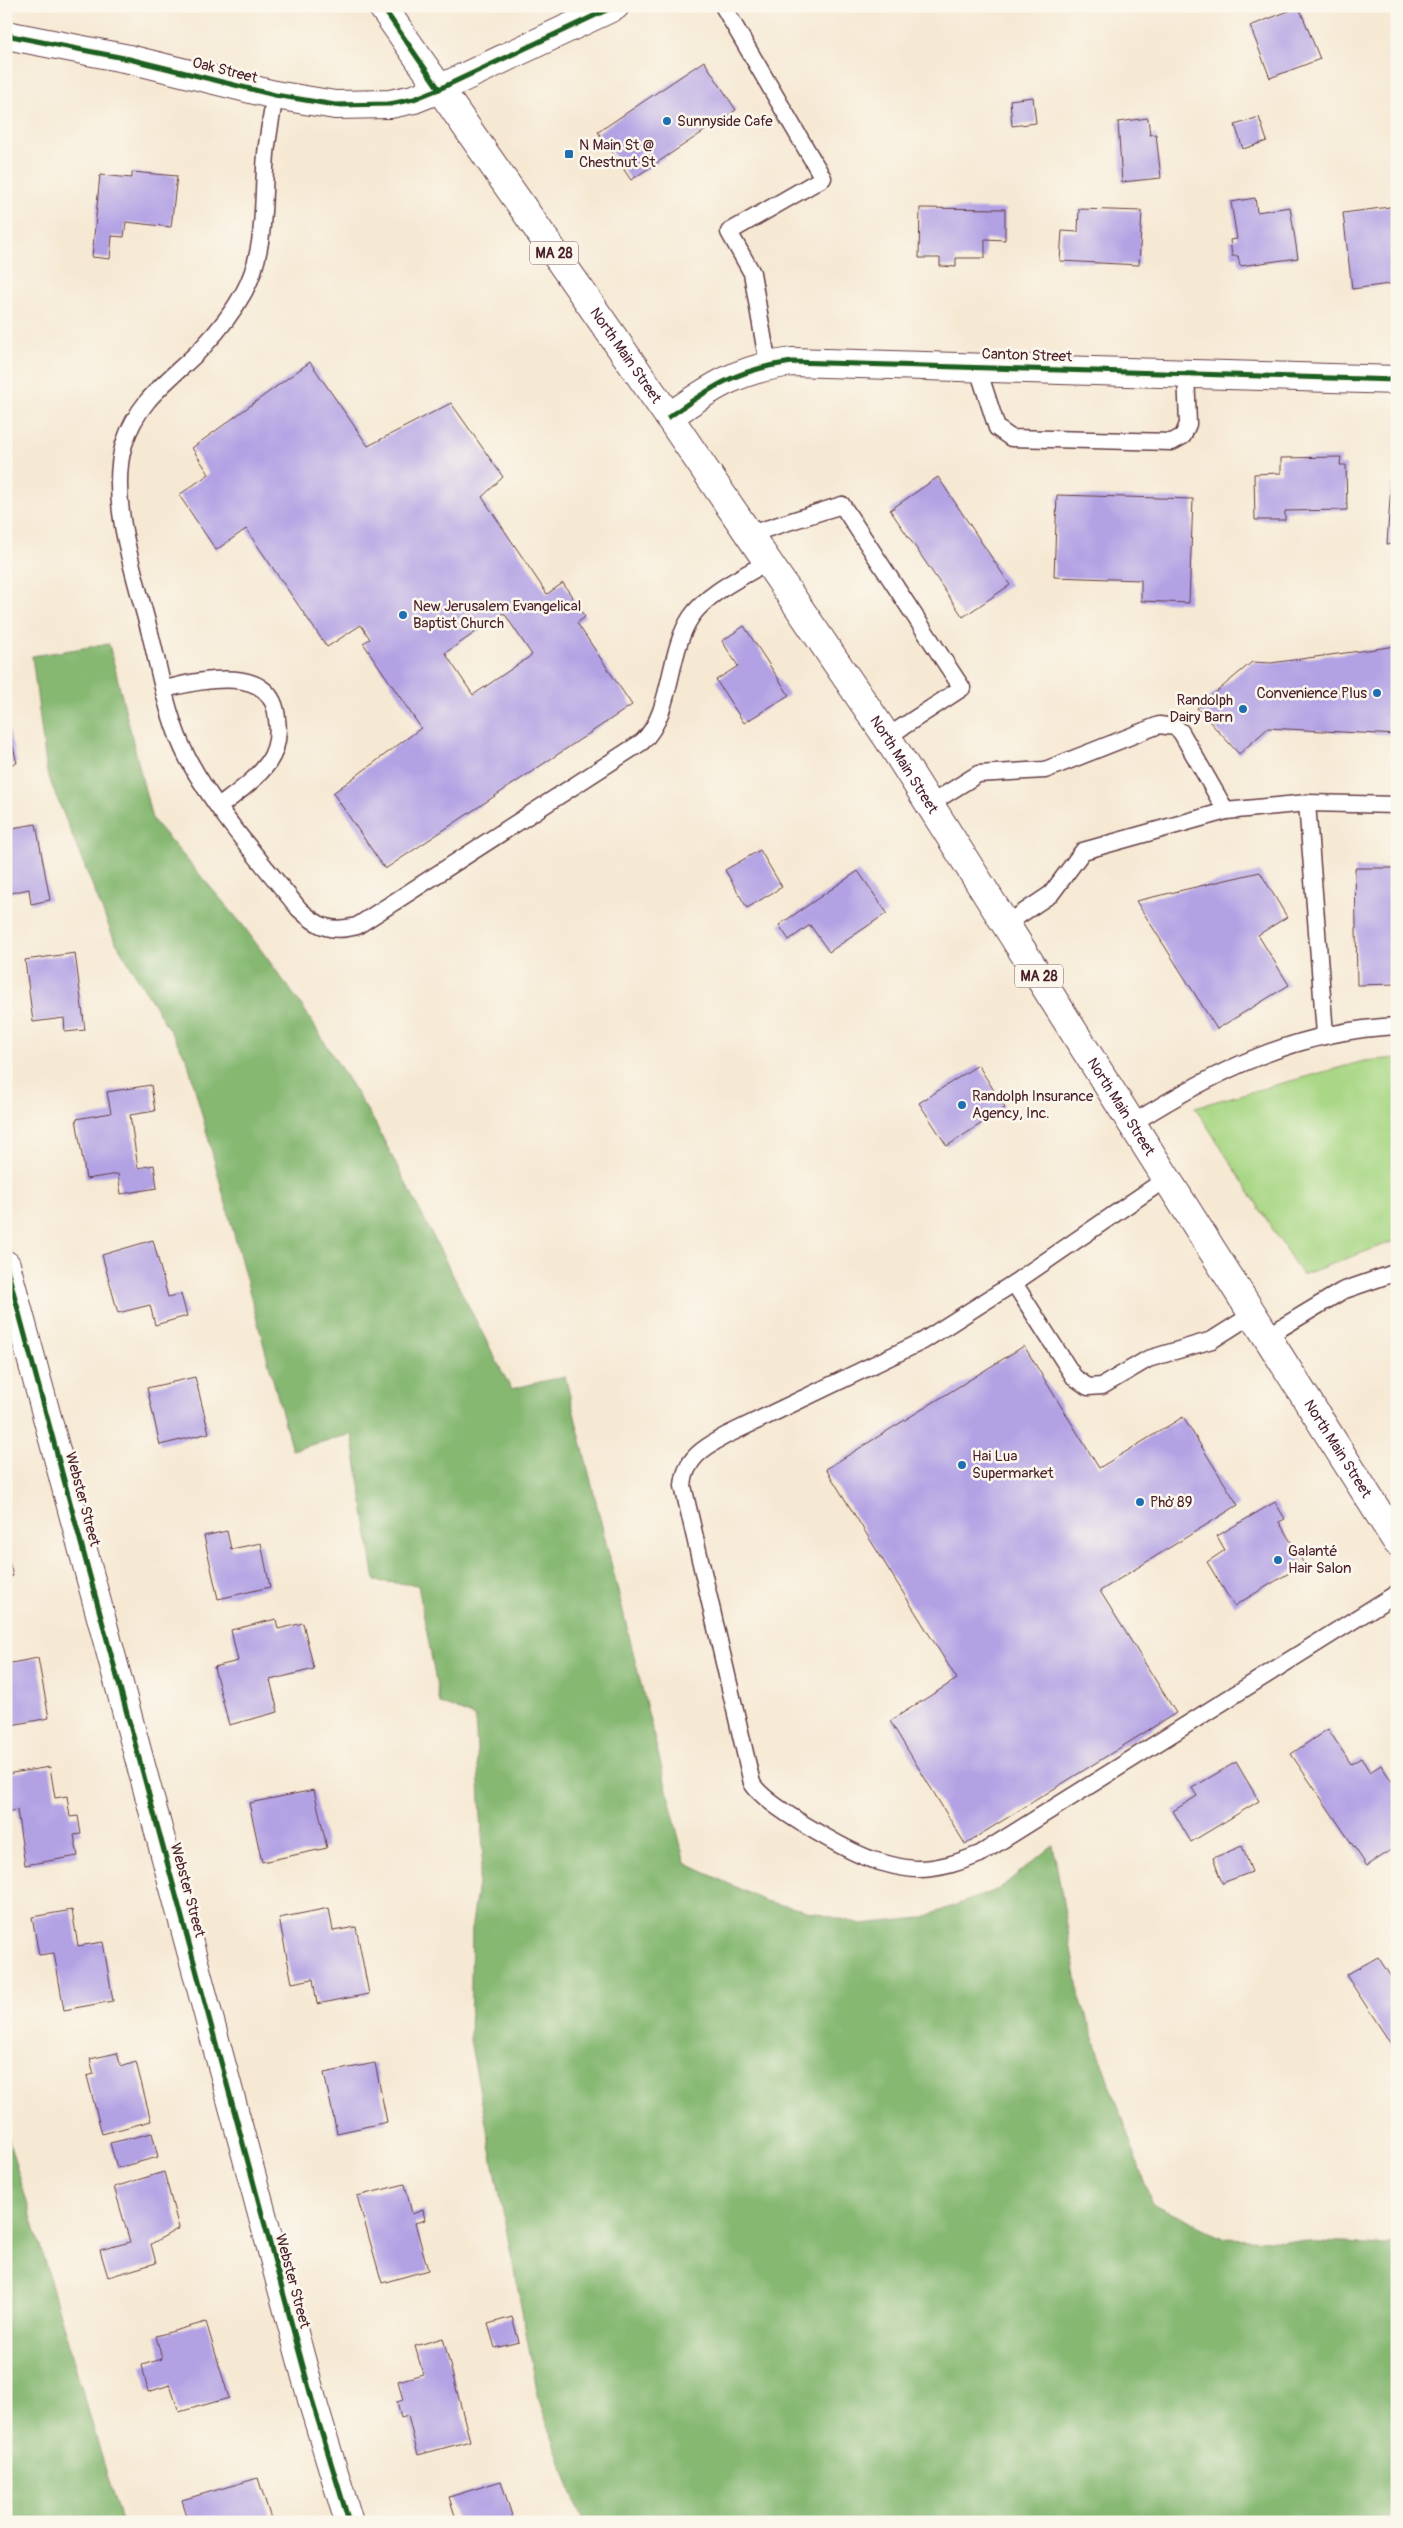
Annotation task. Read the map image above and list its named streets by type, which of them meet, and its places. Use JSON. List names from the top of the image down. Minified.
{"streets":{"street":["Oak Street","MA 28","North Main Street","Canton Street","Webster Street"]},"crossings":[["Oak Street","North Main Street"],["North Main Street","Canton Street"]],"places":{"other":["Sunnyside Cafe","New Jerusalem Evangelical Baptist Church","Convenience Plus","Randolph Dairy Barn","Randolph Insurance Agency, Inc.","Hai Lua Supermarket","Phở 89","Galanté Hair Salon"],"transit":["N Main St @ Chestnut St"]}}
